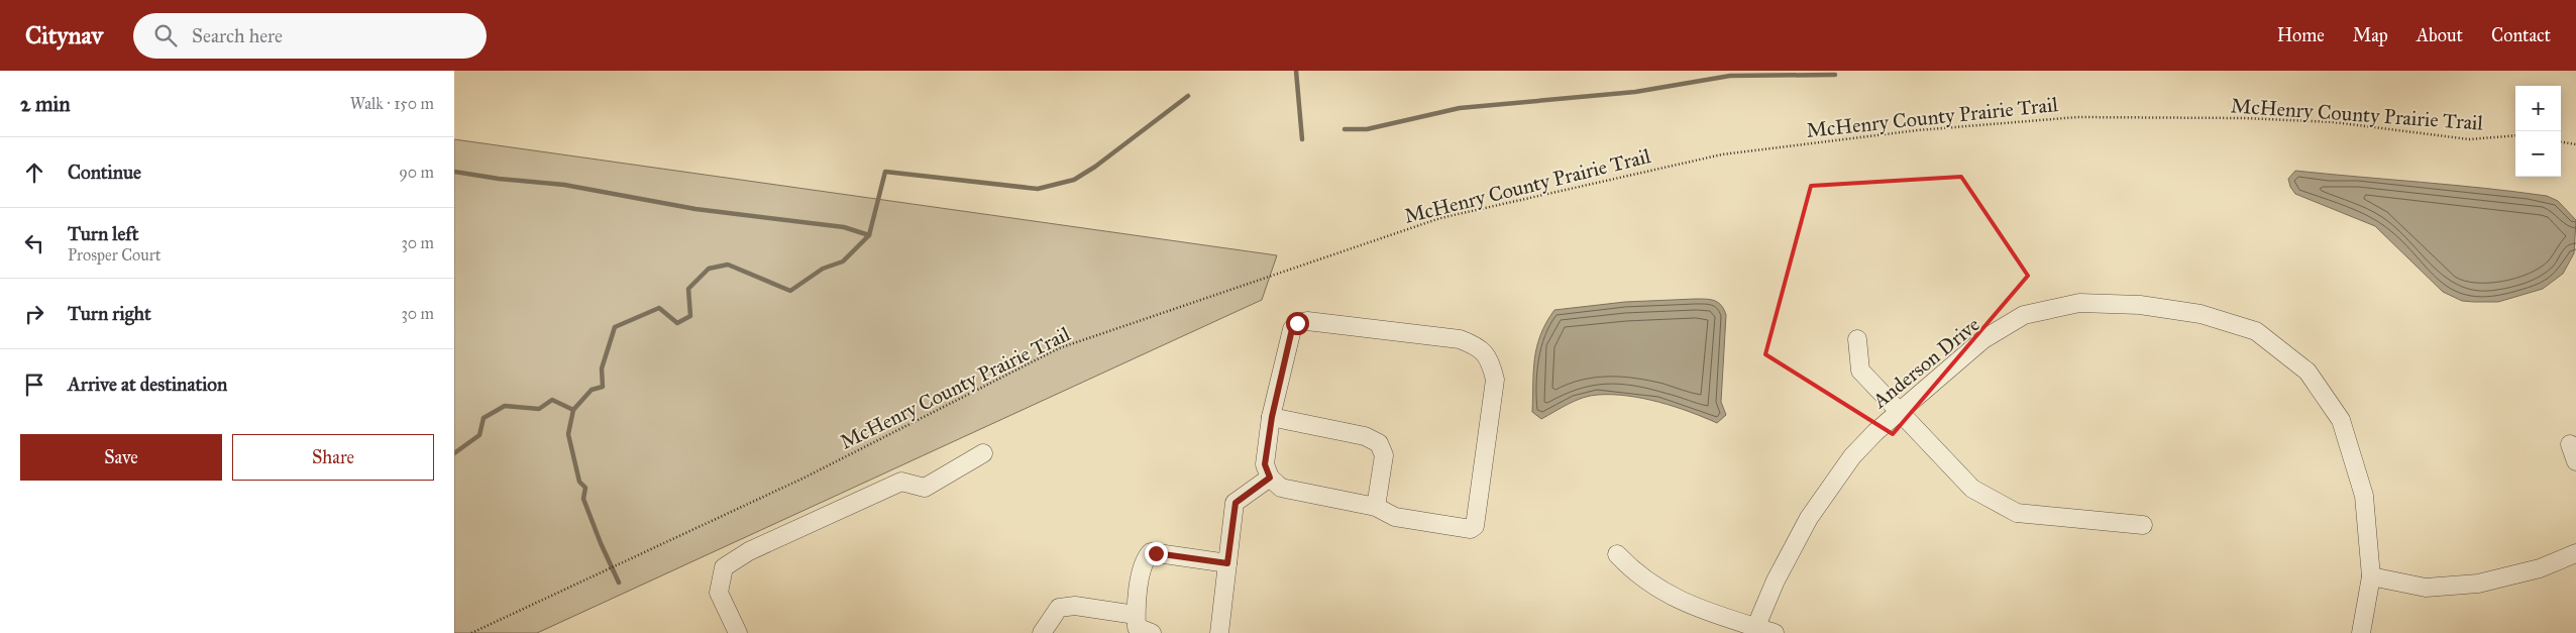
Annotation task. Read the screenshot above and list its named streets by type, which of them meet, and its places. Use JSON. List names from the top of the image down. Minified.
{"streets":{"street":["Anderson Drive"],"path":["McHenry County Prairie Trail"]},"page":{"header":"Citynav","search":"Search here","nav":["Home","Map","About","Contact"],"heading":["2 min","Walk · 150 m"],"map_buttons":["+","−"],"list":[["Continue","90 m"],["Turn left","Prosper Court","30 m"],["Turn right","30 m"],"Arrive at destination"],"buttons":["Save","Share"]}}
